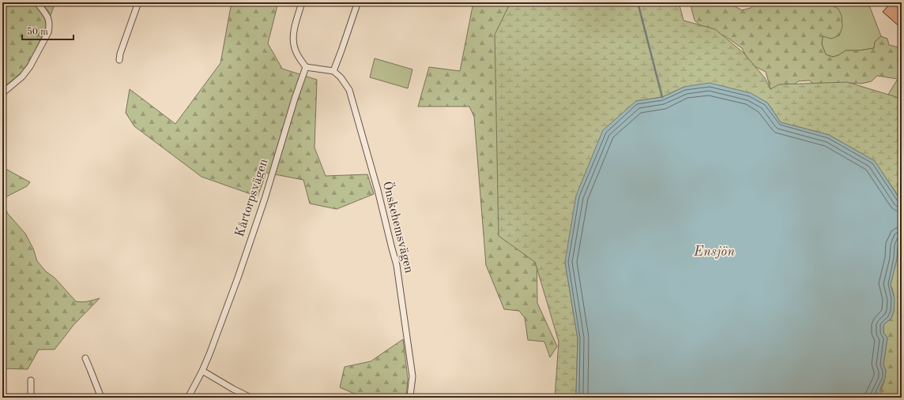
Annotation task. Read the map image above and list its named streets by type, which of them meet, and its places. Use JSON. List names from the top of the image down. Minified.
{"streets":{"street":["Kårtorpsvägen","Önskehemsvägen"]},"water":["Ensjön"],"scale_bar":"50 m"}
